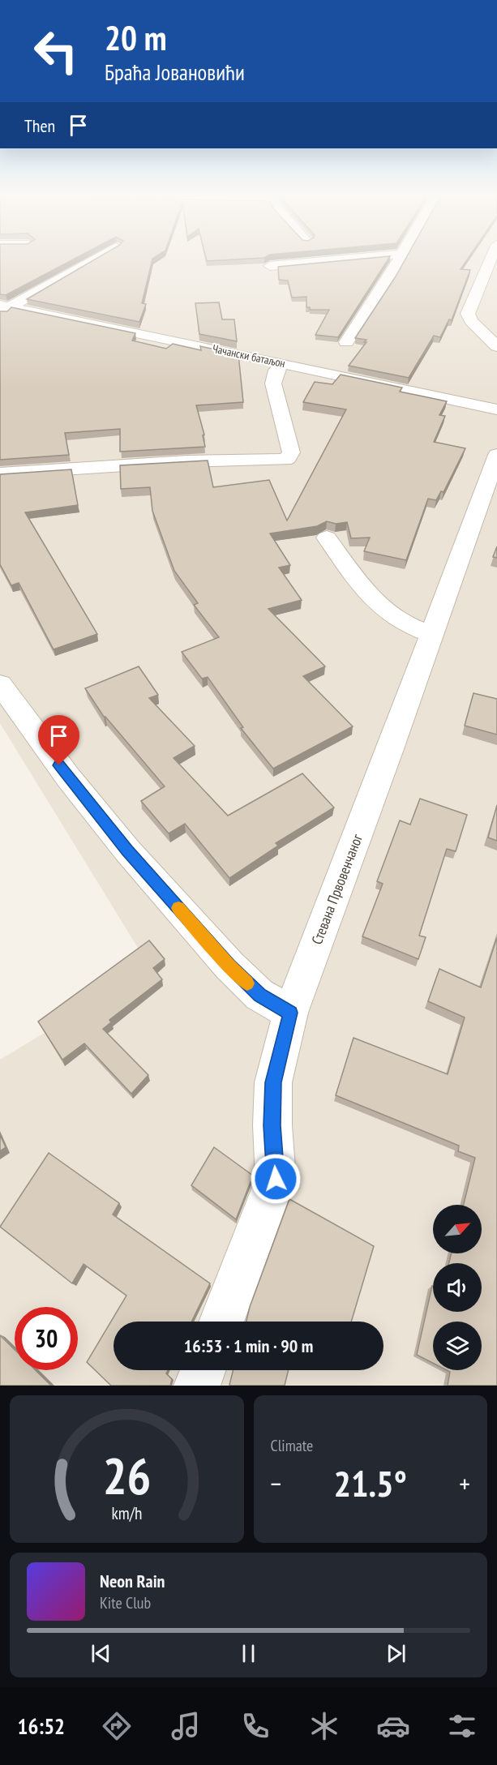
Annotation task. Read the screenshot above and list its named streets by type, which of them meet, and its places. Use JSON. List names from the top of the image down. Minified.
{"streets":{"street":["Чачански батаљон","Стевана Првовенчаног"]},"north":"top right","page":{"turn":["20 m","Браћа Јовановићи"],"then":"Then","limit":"30","trip":"16:53 · 1 min · 90 m","tile":"Climate","heat":["−","21.5°","+"],"song":["Neon Rain","Kite Club"],"tabs":"16:52","gauge":["26","km/h"]}}
